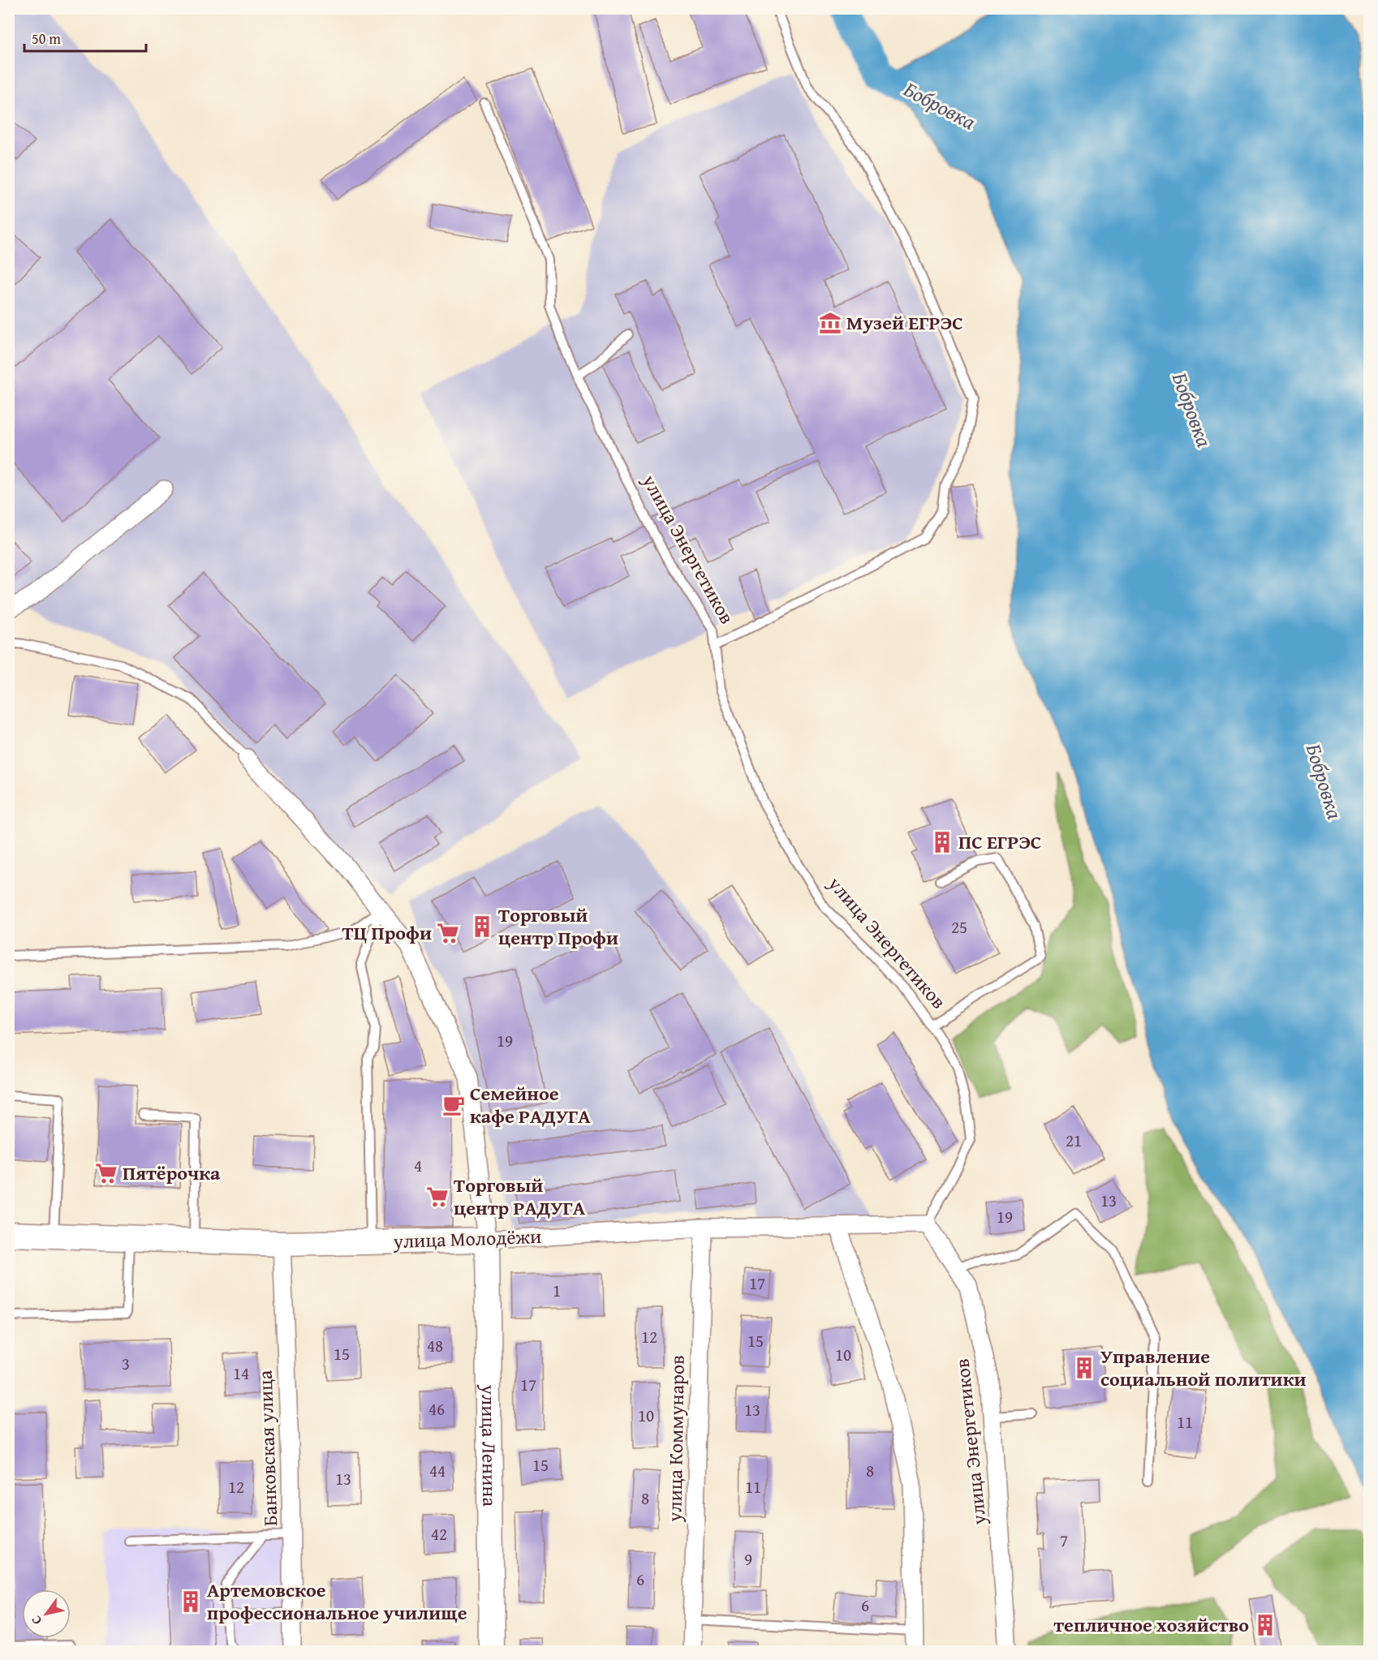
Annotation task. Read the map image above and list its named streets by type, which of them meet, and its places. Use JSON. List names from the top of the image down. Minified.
{"streets":{"street":["улица Энергетиков","улица Молодёжи","улица Коммунаров","улица Ленина","Банковская улица"]},"crossings":[["улица Энергетиков","улица Молодёжи"],["улица Молодёжи","улица Коммунаров"],["улица Молодёжи","улица Ленина"],["улица Молодёжи","Банковская улица"]],"water":["Бобровка"],"places":{"museum":["Музей ЕГРЭС"],"building":["ПС ЕГРЭС","Торговый центр Профи","Управление социальной политики","Артемовское профессиональное училище","тепличное хозяйство"],"supermarket":["ТЦ Профи","Пятёрочка","Торговый центр РАДУГА"],"cafe":["Семейное кафе РАДУГА"]},"house_numbers":["25","19","21","4","13","19","17","1","12","15","48","15","10","3","14","17","46","13","10","11","15","44","8","13","12","11","8","42","7","9","6","6"],"scale_bar":"50 m","north":"bottom left"}
